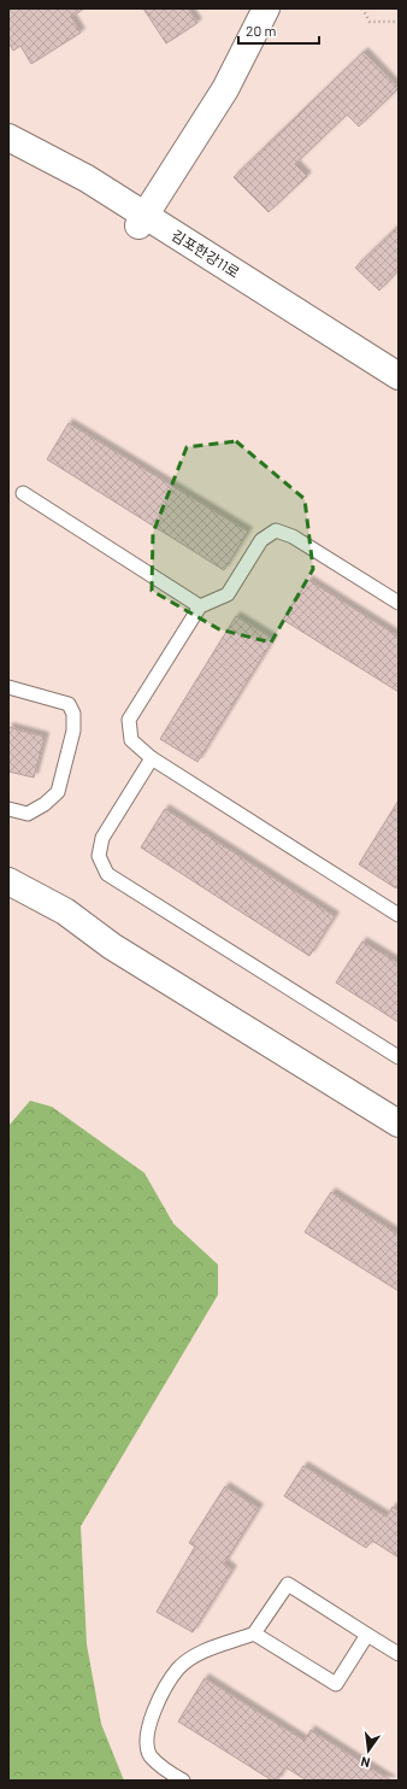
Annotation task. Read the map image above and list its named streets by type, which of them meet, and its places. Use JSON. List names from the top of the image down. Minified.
{"streets":{"street":["김포한강11로"]},"scale_bar":"20 m","north":"bottom"}
